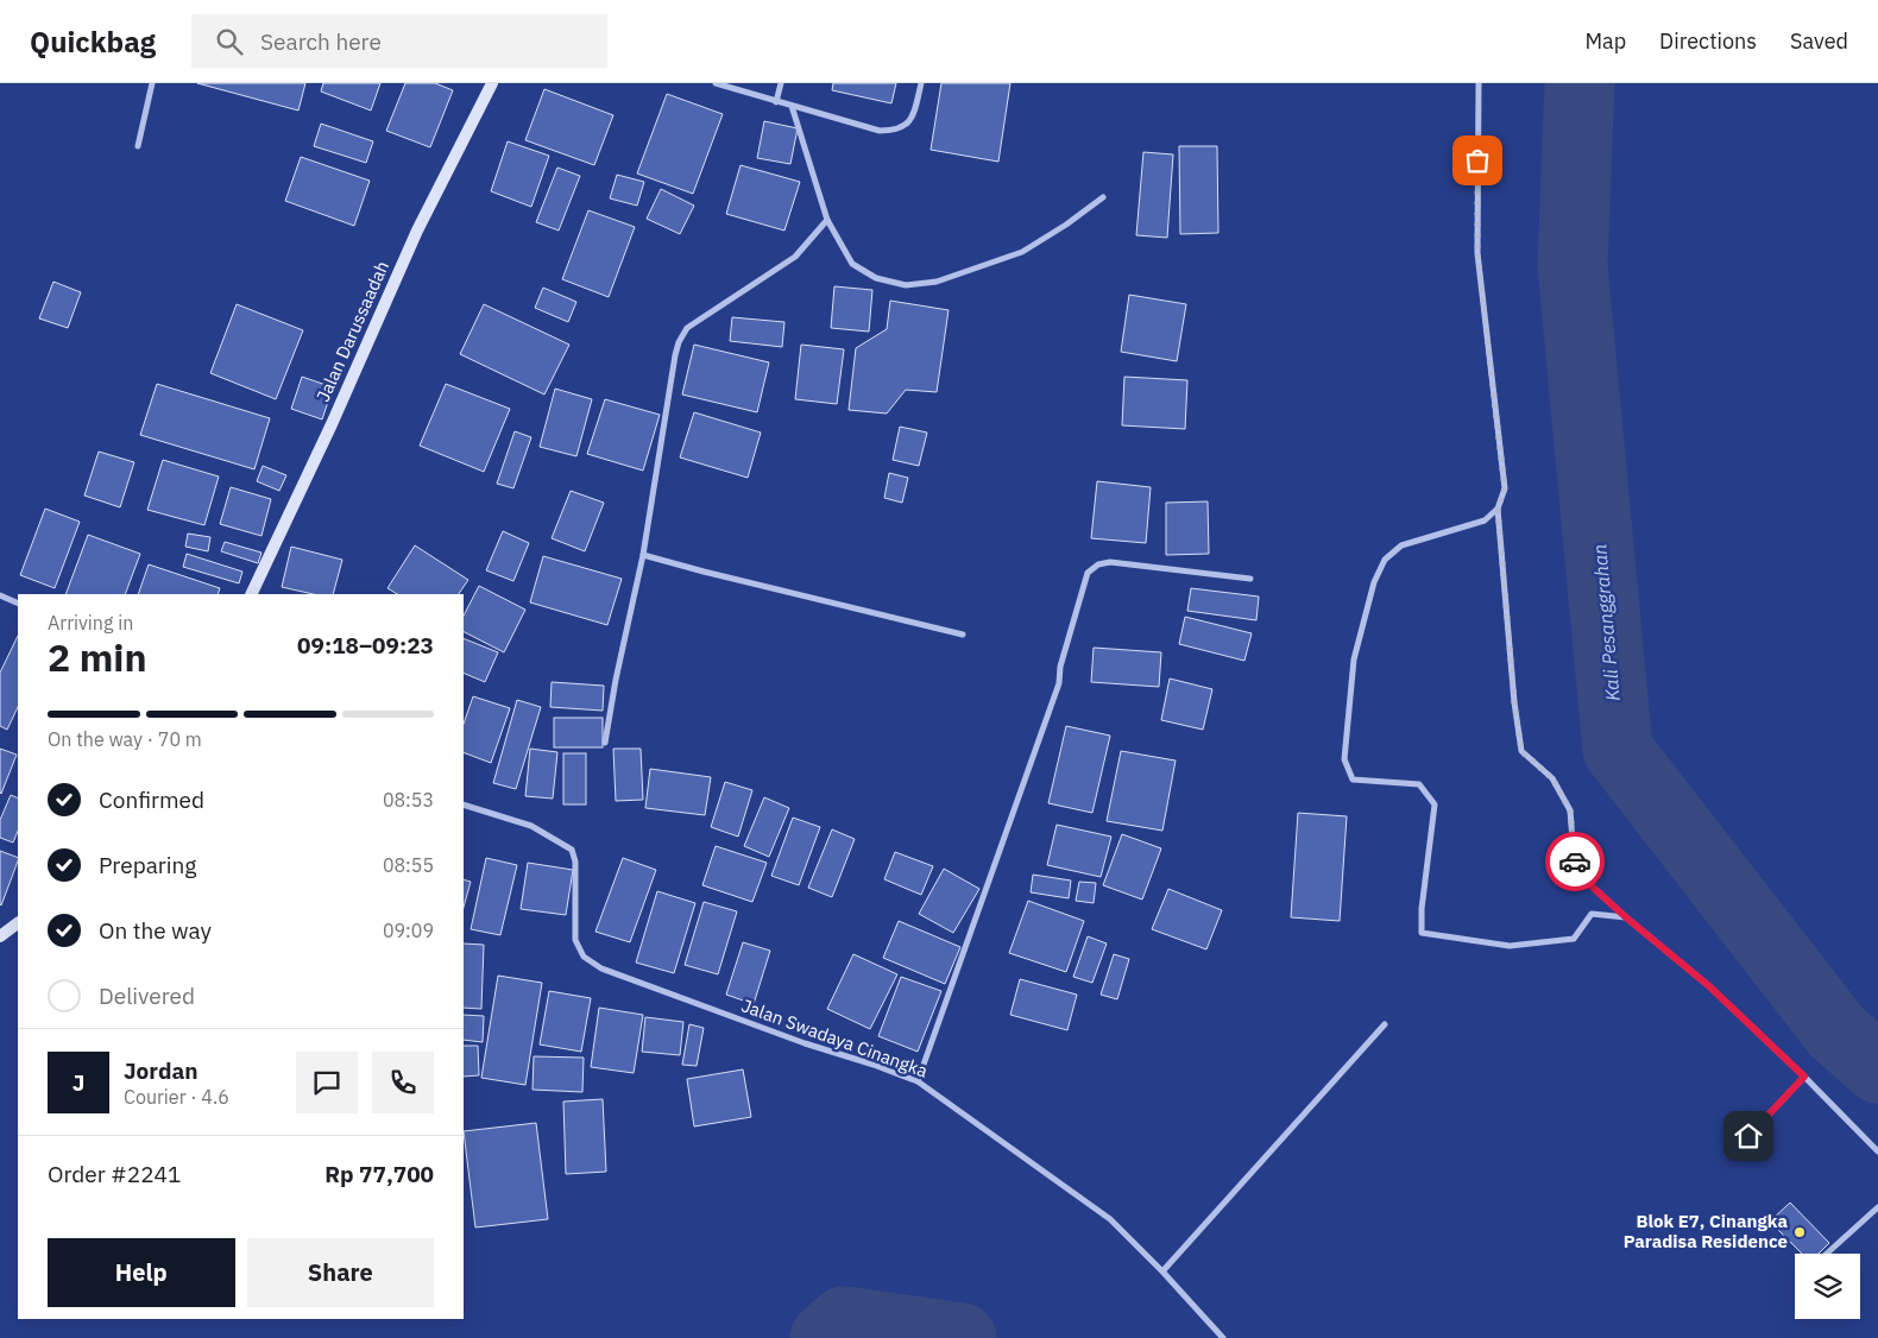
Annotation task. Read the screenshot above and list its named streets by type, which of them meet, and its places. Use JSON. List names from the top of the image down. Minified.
{"streets":{"street":["Jalan Darussaadah","Jalan Swadaya Cinangka"]},"water":["Kali Pesanggrahan"],"places":["Blok E7, Cinangka Paradisa Residence"],"page":{"header":"Quickbag","search":"Search here","nav":["Map","Directions","Saved"],"heading":["2 min","Arriving in","09:18–09:23"],"panel":["Jordan","Courier · 4.6","Order #2241","Rp 77,700"],"bar":"On the way · 70 m","list":[["Confirmed","08:53"],["Preparing","08:55"],["On the way","09:09"],"Delivered"],"round":"J","buttons":["Help","Share"]}}
